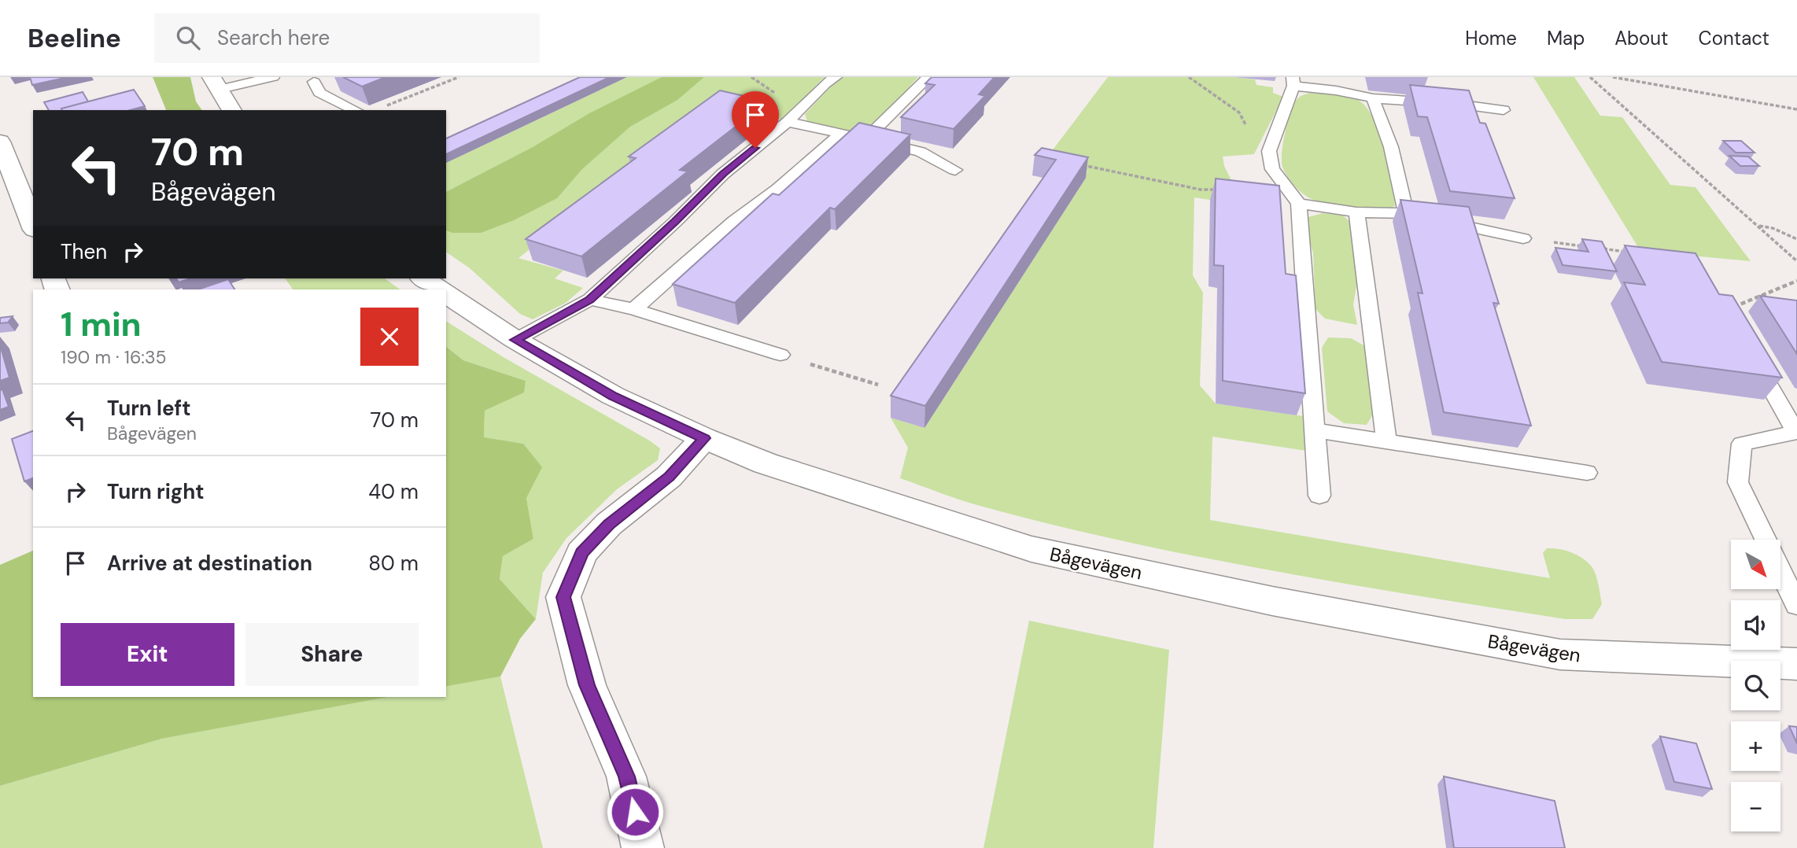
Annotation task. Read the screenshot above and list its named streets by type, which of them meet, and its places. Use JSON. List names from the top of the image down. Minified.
{"streets":{"street":["Bågevägen"]},"north":"bottom right","page":{"header":"Beeline","search":"Search here","nav":["Home","Map","About","Contact"],"turn":["70 m","Bågevägen"],"then":"Then","heading":["1 min","190 m · 16:35"],"list":[{"name":"Turn left","note":"Bågevägen","value":"70 m"},{"name":"Turn right","value":"40 m"},{"name":"Arrive at destination","value":"80 m"}],"map_buttons":["+","−"],"buttons":["Exit","Share"]}}
